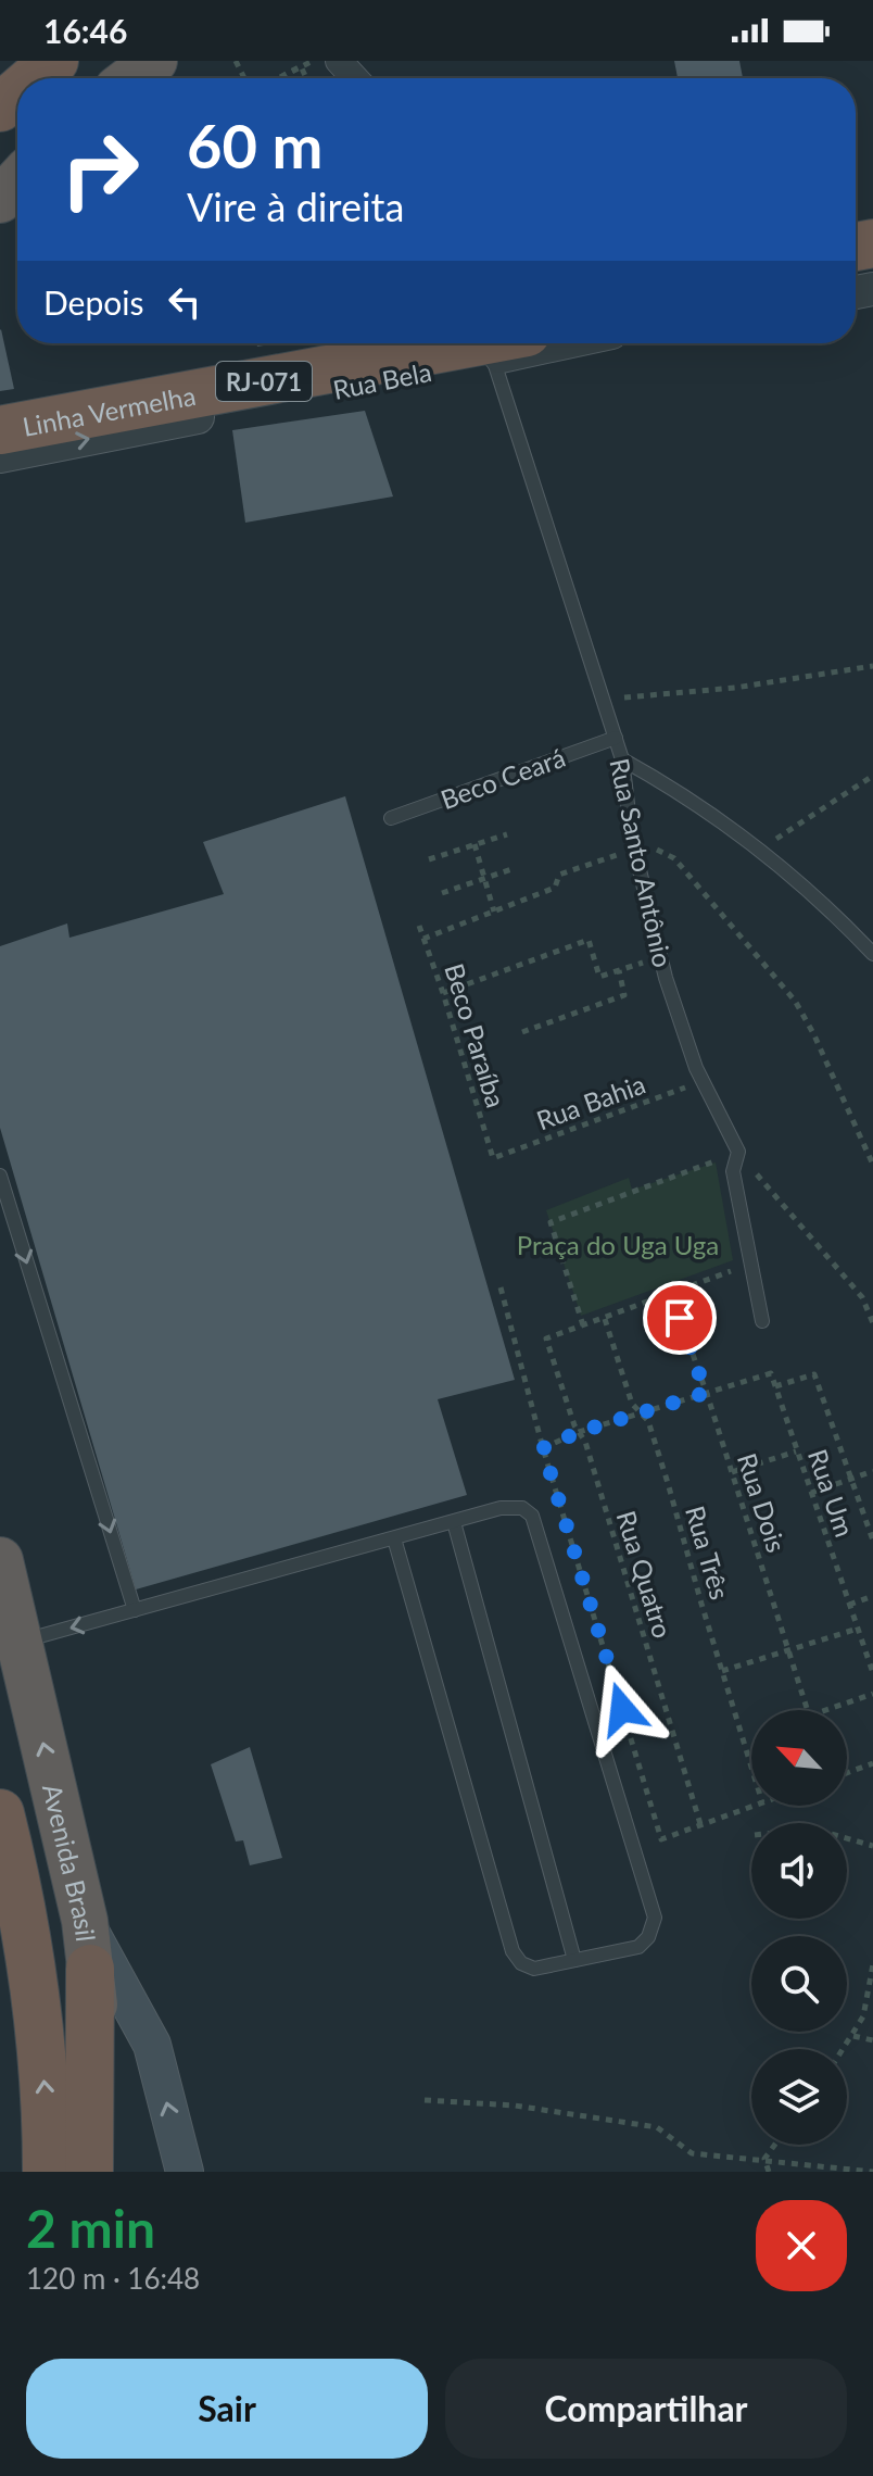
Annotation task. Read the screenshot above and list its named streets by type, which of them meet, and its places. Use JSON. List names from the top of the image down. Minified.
{"streets":{"highway":["RJ-071","Linha Vermelha","Avenida Brasil"],"street":["Rua Bela"],"lane":["Beco Ceará","Rua Santo Antônio"],"path":["Beco Paraíba","Rua Bahia","Rua Um","Rua Dois","Rua Três","Rua Quatro"]},"crossings":[["Rua Bela","Linha Vermelha"],["Rua Bela","Rua Santo Antônio"],["Linha Vermelha","Rua Santo Antônio"],["Beco Ceará","Rua Santo Antônio"],["Rua Santo Antônio","Rua Bahia"],["Beco Paraíba","Rua Bahia"],["Rua Um","Rua Dois"]],"one_way":["Rua Bela"],"parks":["Praça do Uga Uga"],"north":"top left","page":{"status":"16:46","turn":["60 m","Vire à direita"],"then":"Depois","heading":["2 min","120 m · 16:48"],"buttons":["Sair","Compartilhar"]}}
